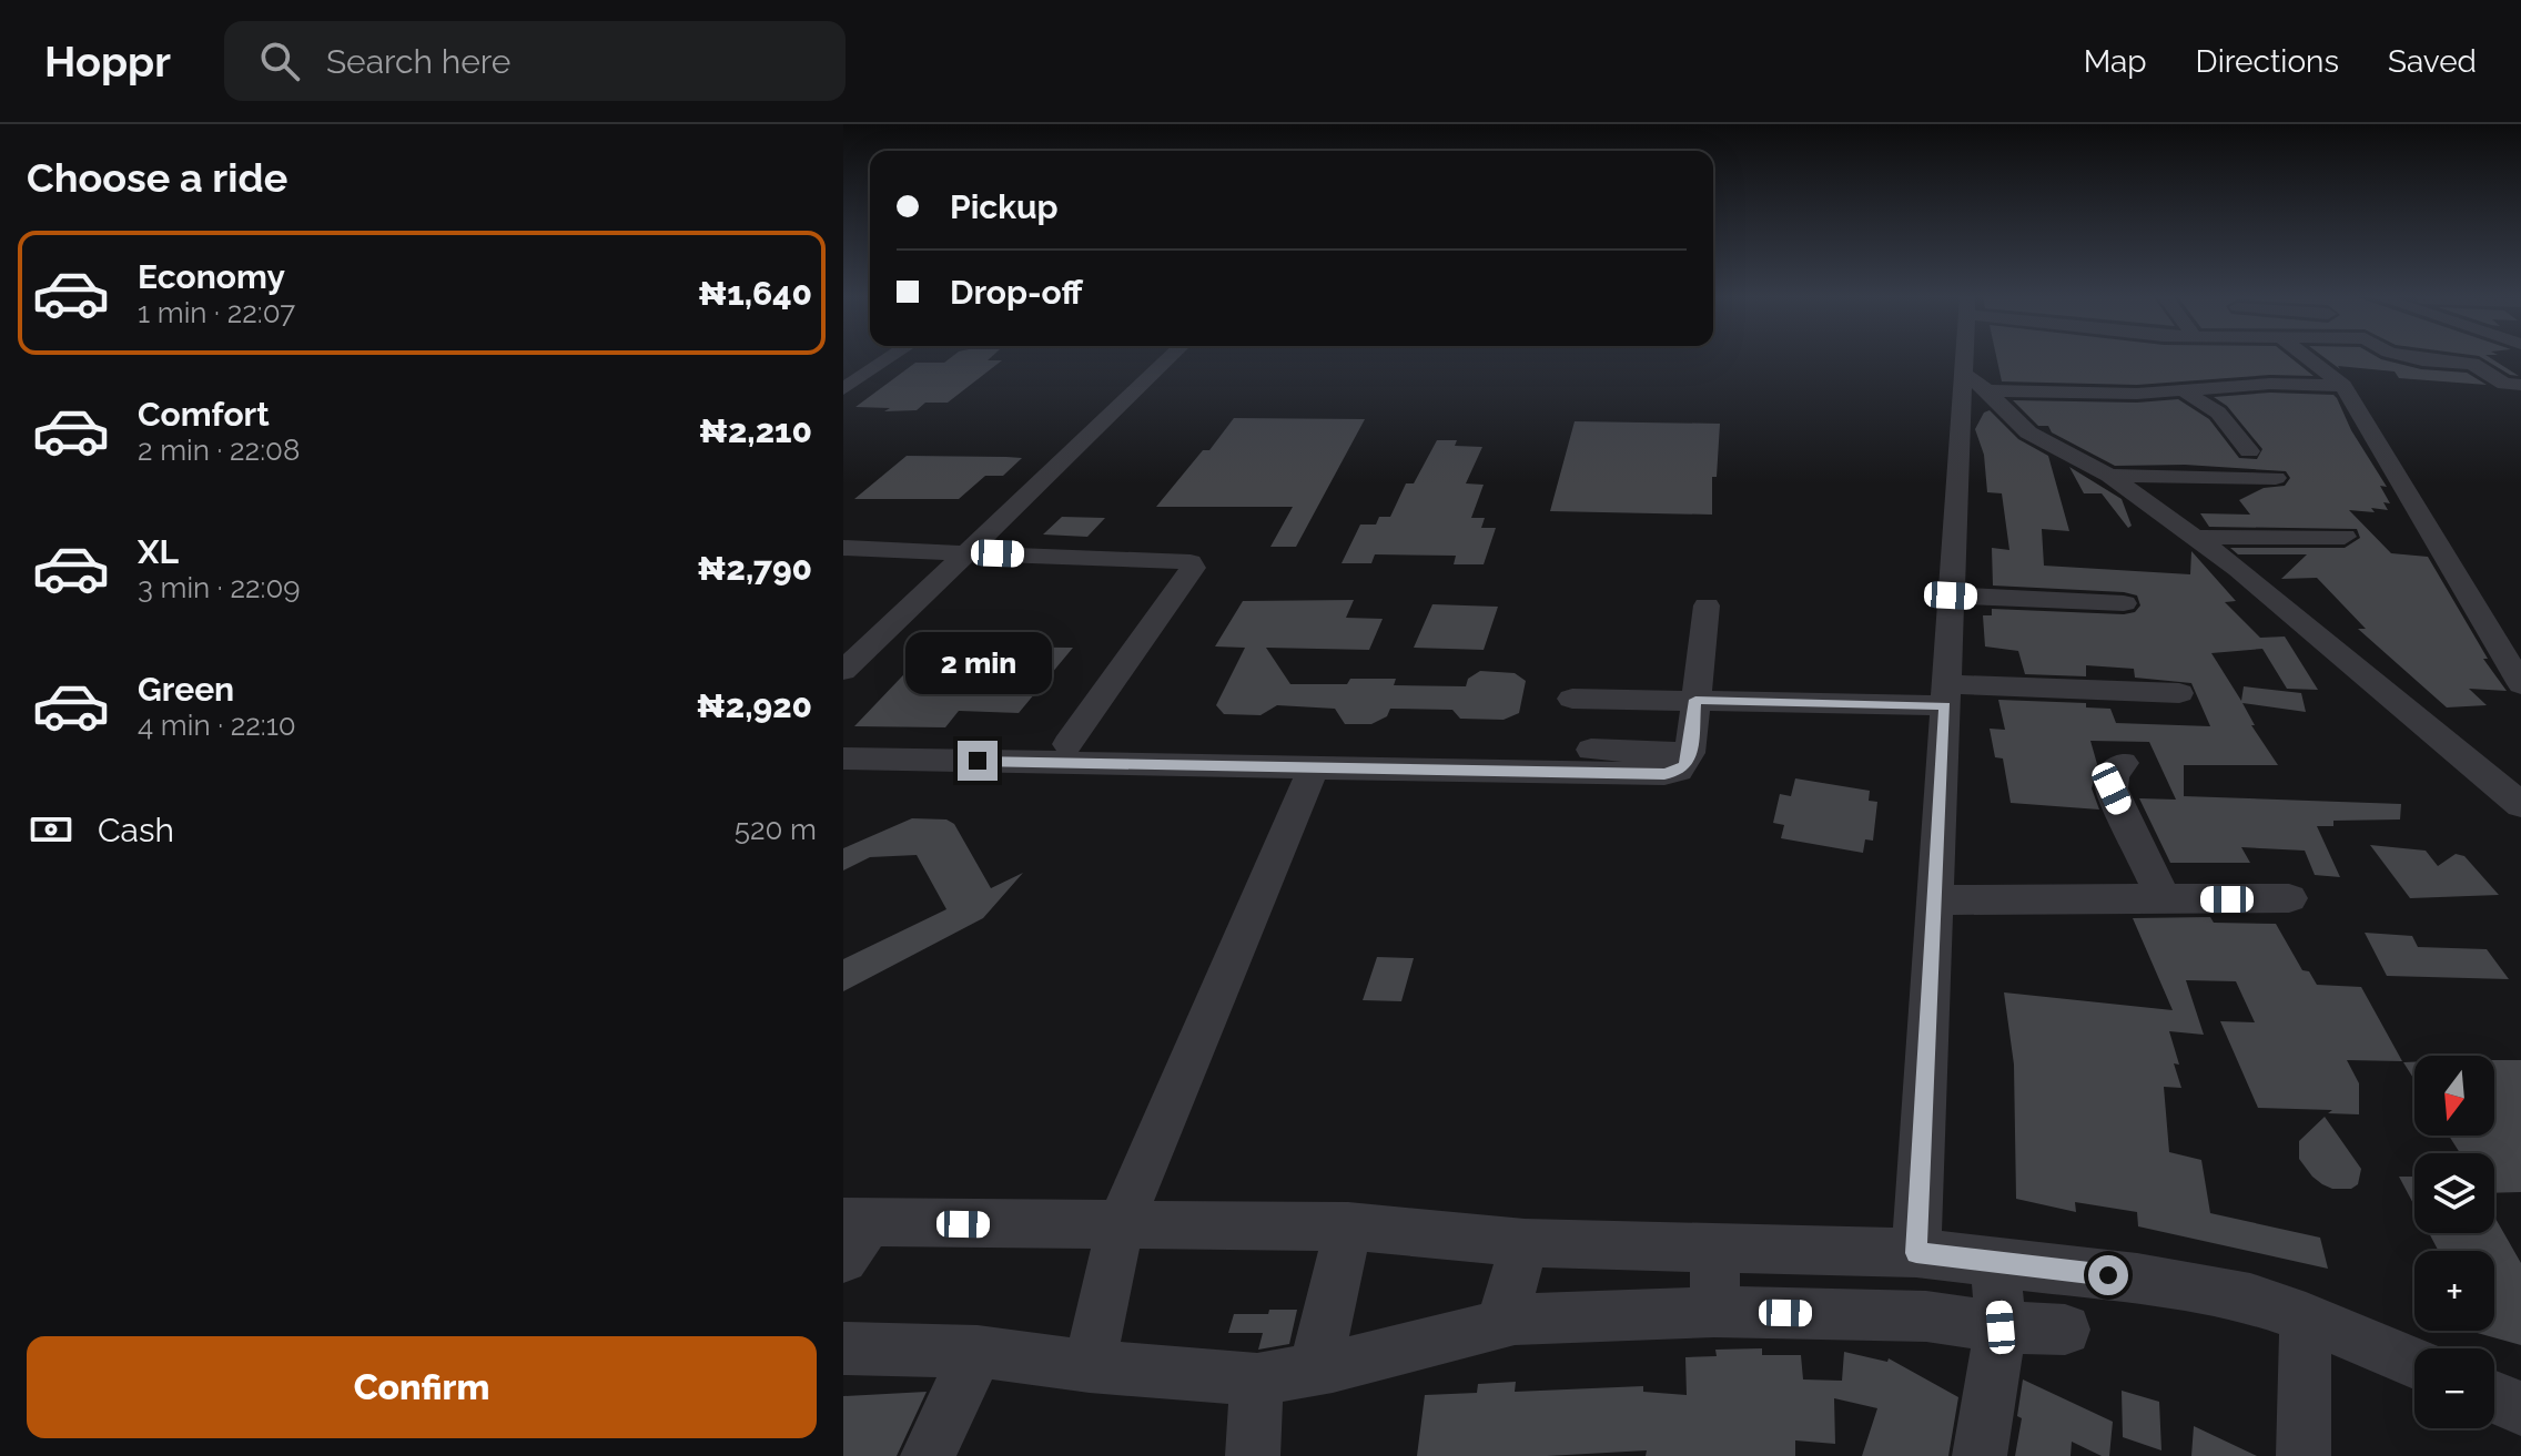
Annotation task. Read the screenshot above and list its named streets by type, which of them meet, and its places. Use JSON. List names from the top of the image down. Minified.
{"north":"bottom","page":{"header":"Hoppr","search":"Search here","nav":["Map","Directions","Saved"],"heading":"Choose a ride","banner":["Pickup","Drop-off"],"list":[{"name":"Economy","note":"1 min · 22:07","value":"₦1,640"},{"name":"Comfort","note":"2 min · 22:08","value":"₦2,210"},{"name":"XL","note":"3 min · 22:09","value":"₦2,790"},{"name":"Green","note":"4 min · 22:10","value":"₦2,920"}],"bubble":"2 min","pay":["Cash","520 m"],"map_buttons":["+","−"],"buttons":"Confirm"}}
